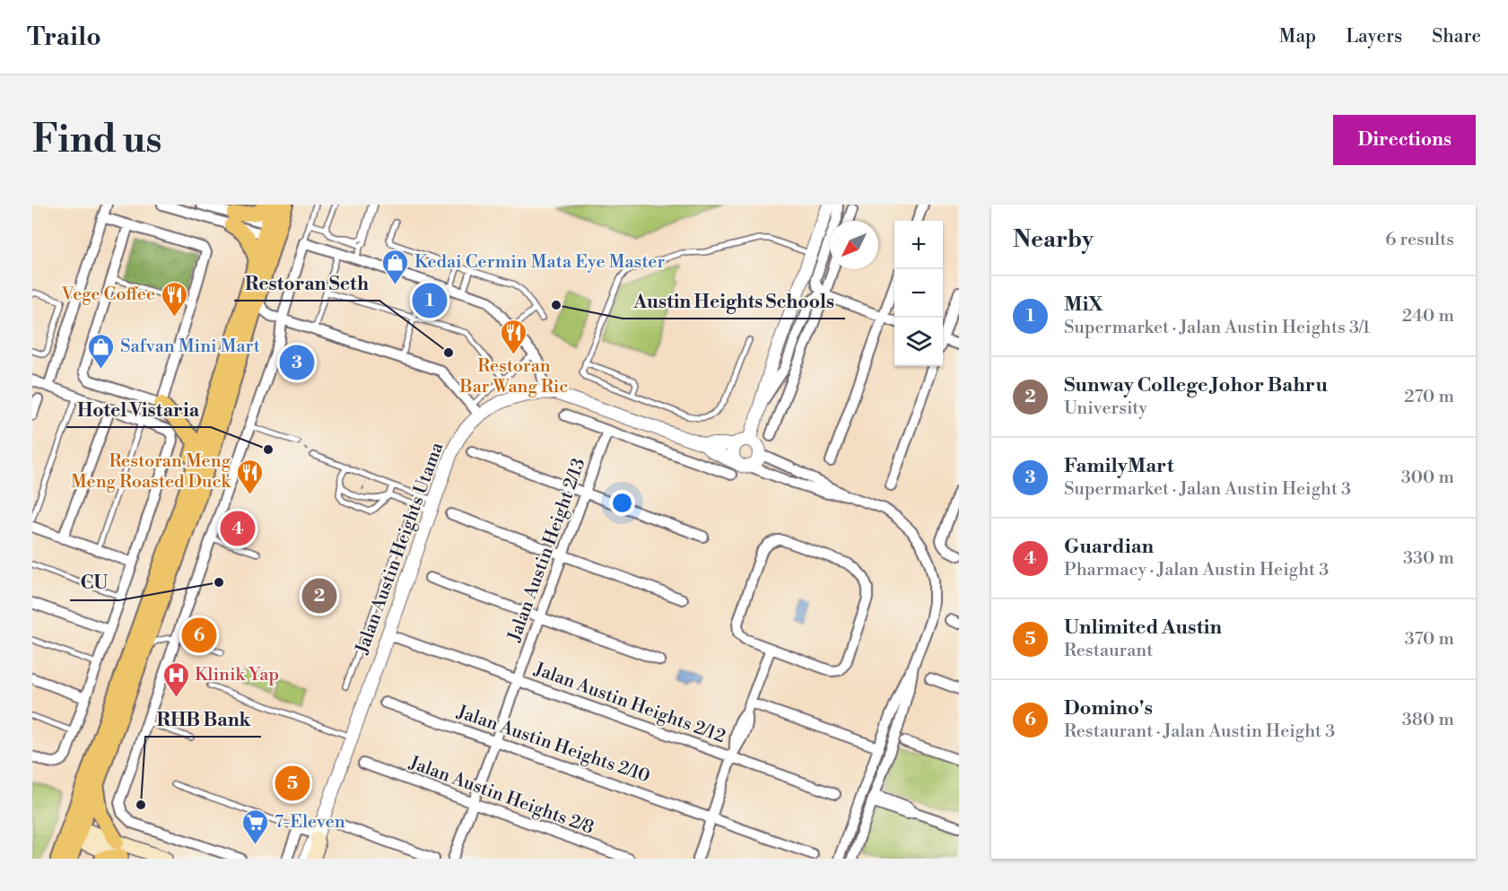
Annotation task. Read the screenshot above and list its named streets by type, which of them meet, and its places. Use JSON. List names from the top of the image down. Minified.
{"streets":{"street":["Jalan Austin Heights Utama","Jalan Austin Height 2/13","Jalan Austin Heights 2/12","Jalan Austin Heights 2/10","Jalan Austin Heights 2/8"]},"crossings":[["Jalan Austin Heights Utama","Jalan Austin Heights 2/12"],["Jalan Austin Height 2/13","Jalan Austin Heights 2/12"],["Jalan Austin Height 2/13","Jalan Austin Heights 2/10"],["Jalan Austin Height 2/13","Jalan Austin Heights 2/8"]],"places":{"shop":["Kedai Cermin Mata Eye Master","Safvan Mini Mart"],"other":["Austin Heights Schools","Restoran Seth","Hotel Vistaria","CU","RHB Bank"],"restaurant":["Vege Coffee","Restoran Bar Wang Ric","Restoran Meng Meng Roasted Duck"],"hospital":["Klinik Yap"],"supermarket":["7-Eleven"]},"north":"bottom left","page":{"header":"Trailo","nav":["Map","Layers","Share"],"buttons":"Directions","title":"Find us","heading":["Nearby","6 results"],"map_buttons":["+","−"],"list":[{"mark":"1","name":"MiX","note":"Supermarket · Jalan Austin Heights 3/1","value":"240 m"},{"mark":"2","name":"Sunway College Johor Bahru","note":"University","value":"270 m"},{"mark":"3","name":"FamilyMart","note":"Supermarket · Jalan Austin Height 3","value":"300 m"},{"mark":"4","name":"Guardian","note":"Pharmacy · Jalan Austin Height 3","value":"330 m"},{"mark":"5","name":"Unlimited Austin","note":"Restaurant","value":"370 m"},{"mark":"6","name":"Domino's","note":"Restaurant · Jalan Austin Height 3","value":"380 m"}],"pins":["1","3","4","2","6","5"]}}
